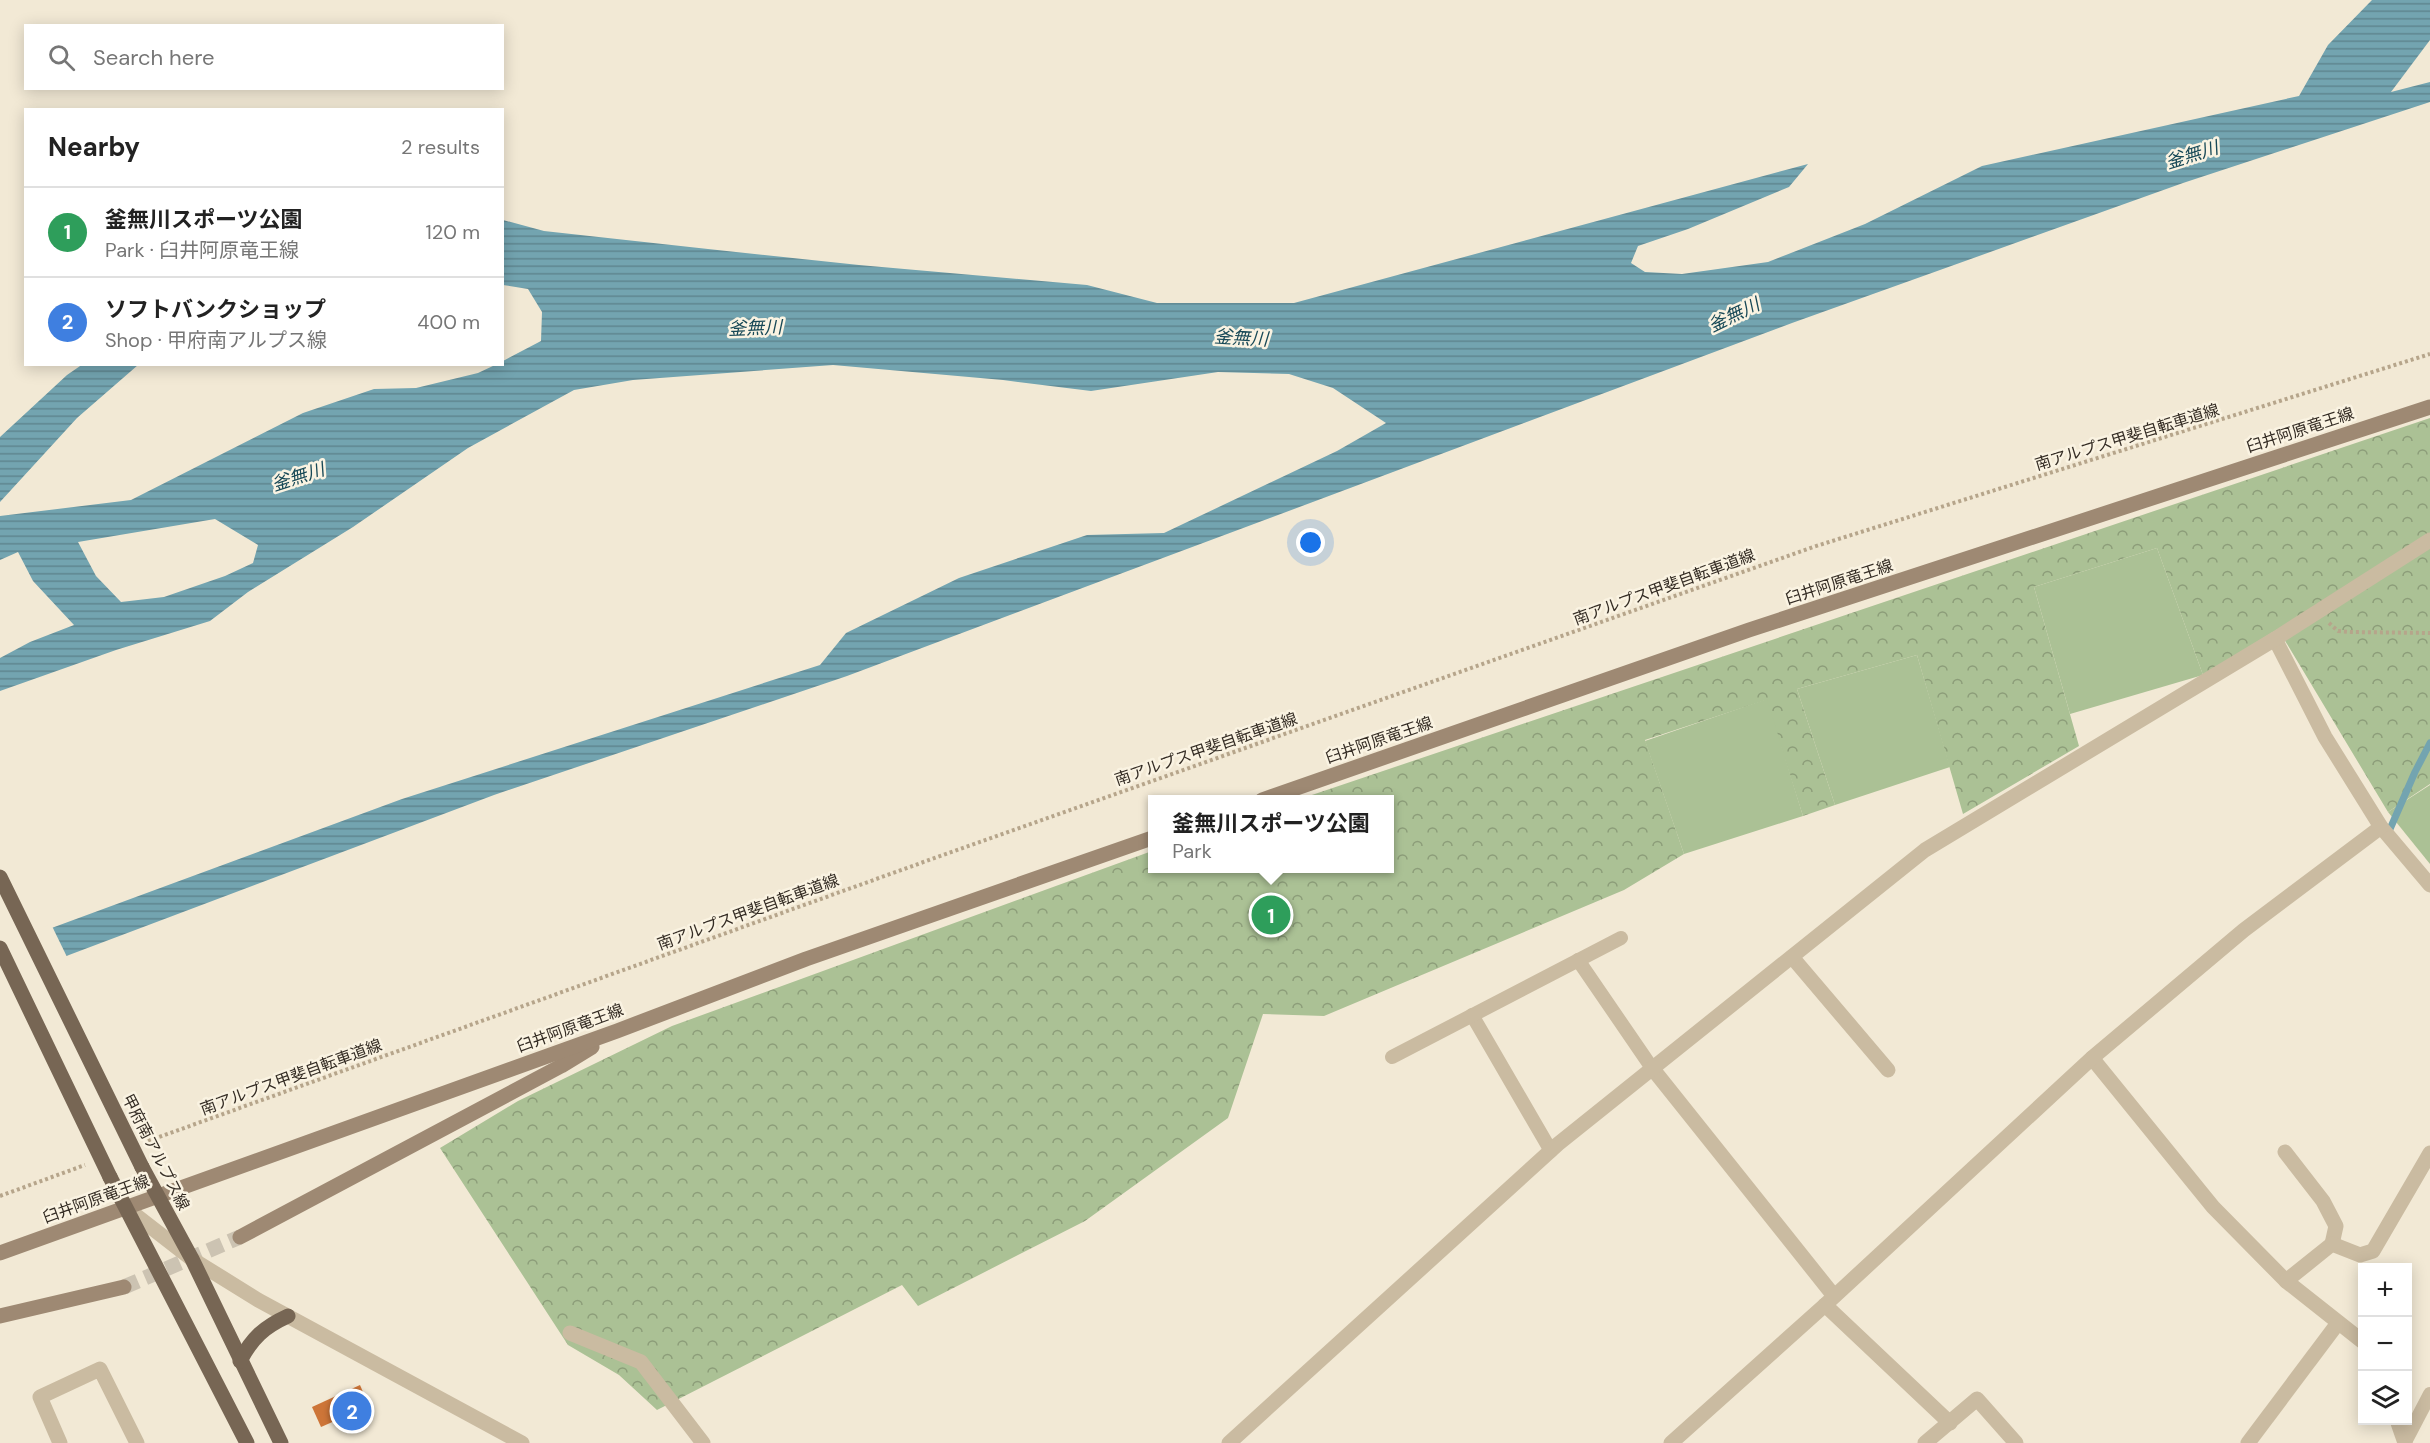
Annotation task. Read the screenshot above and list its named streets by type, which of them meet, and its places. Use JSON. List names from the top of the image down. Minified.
{"streets":{"main road":["臼井阿原竜王線","甲府南アルプス線"],"path":["南アルプス甲斐自転車道線"]},"crossings":[["臼井阿原竜王線","甲府南アルプス線"]],"water":["釜無川"],"page":{"search":"Search here","heading":["Nearby","2 results"],"list":[{"mark":"1","name":"釜無川スポーツ公園","note":"Park · 臼井阿原竜王線","value":"120 m"},{"mark":"2","name":"ソフトバンクショップ","note":"Shop · 甲府南アルプス線","value":"400 m"}],"popup":["釜無川スポーツ公園","Park"],"pins":["1","2"],"map_buttons":["+","−"]}}
